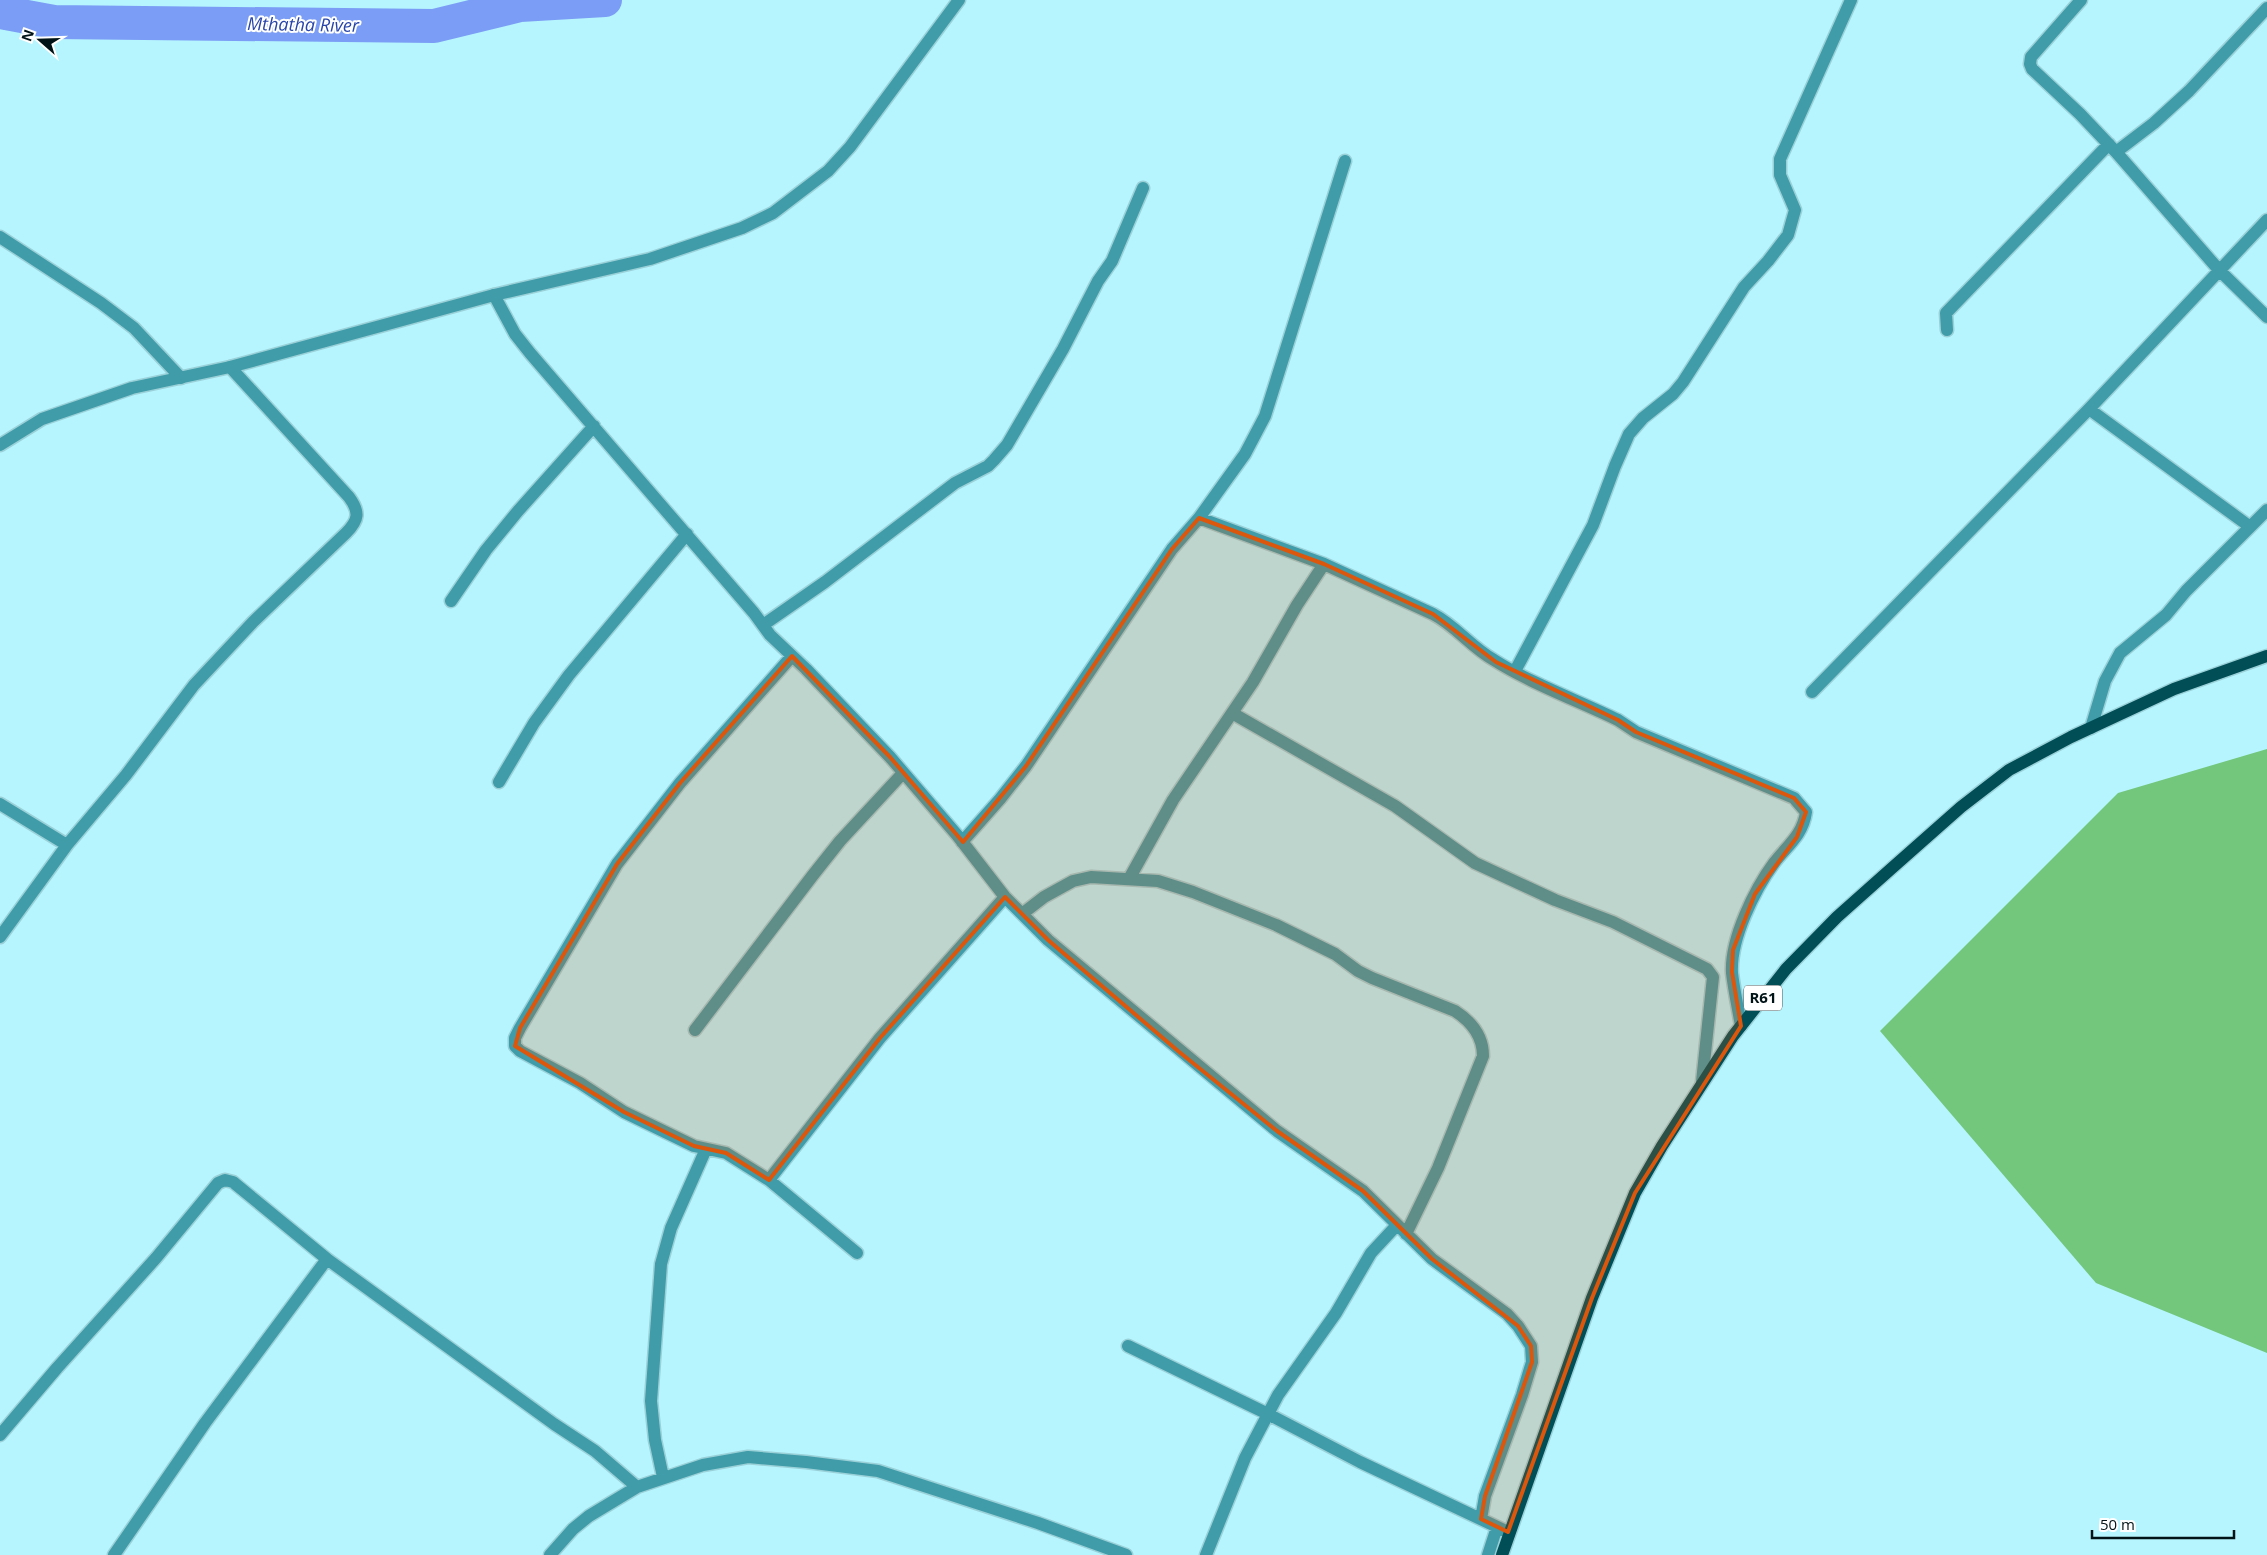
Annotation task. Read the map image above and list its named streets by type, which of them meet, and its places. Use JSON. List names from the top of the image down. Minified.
{"streets":{"main road":["R61"]},"water":["Mthatha River"],"scale_bar":"50 m","north":"left"}
